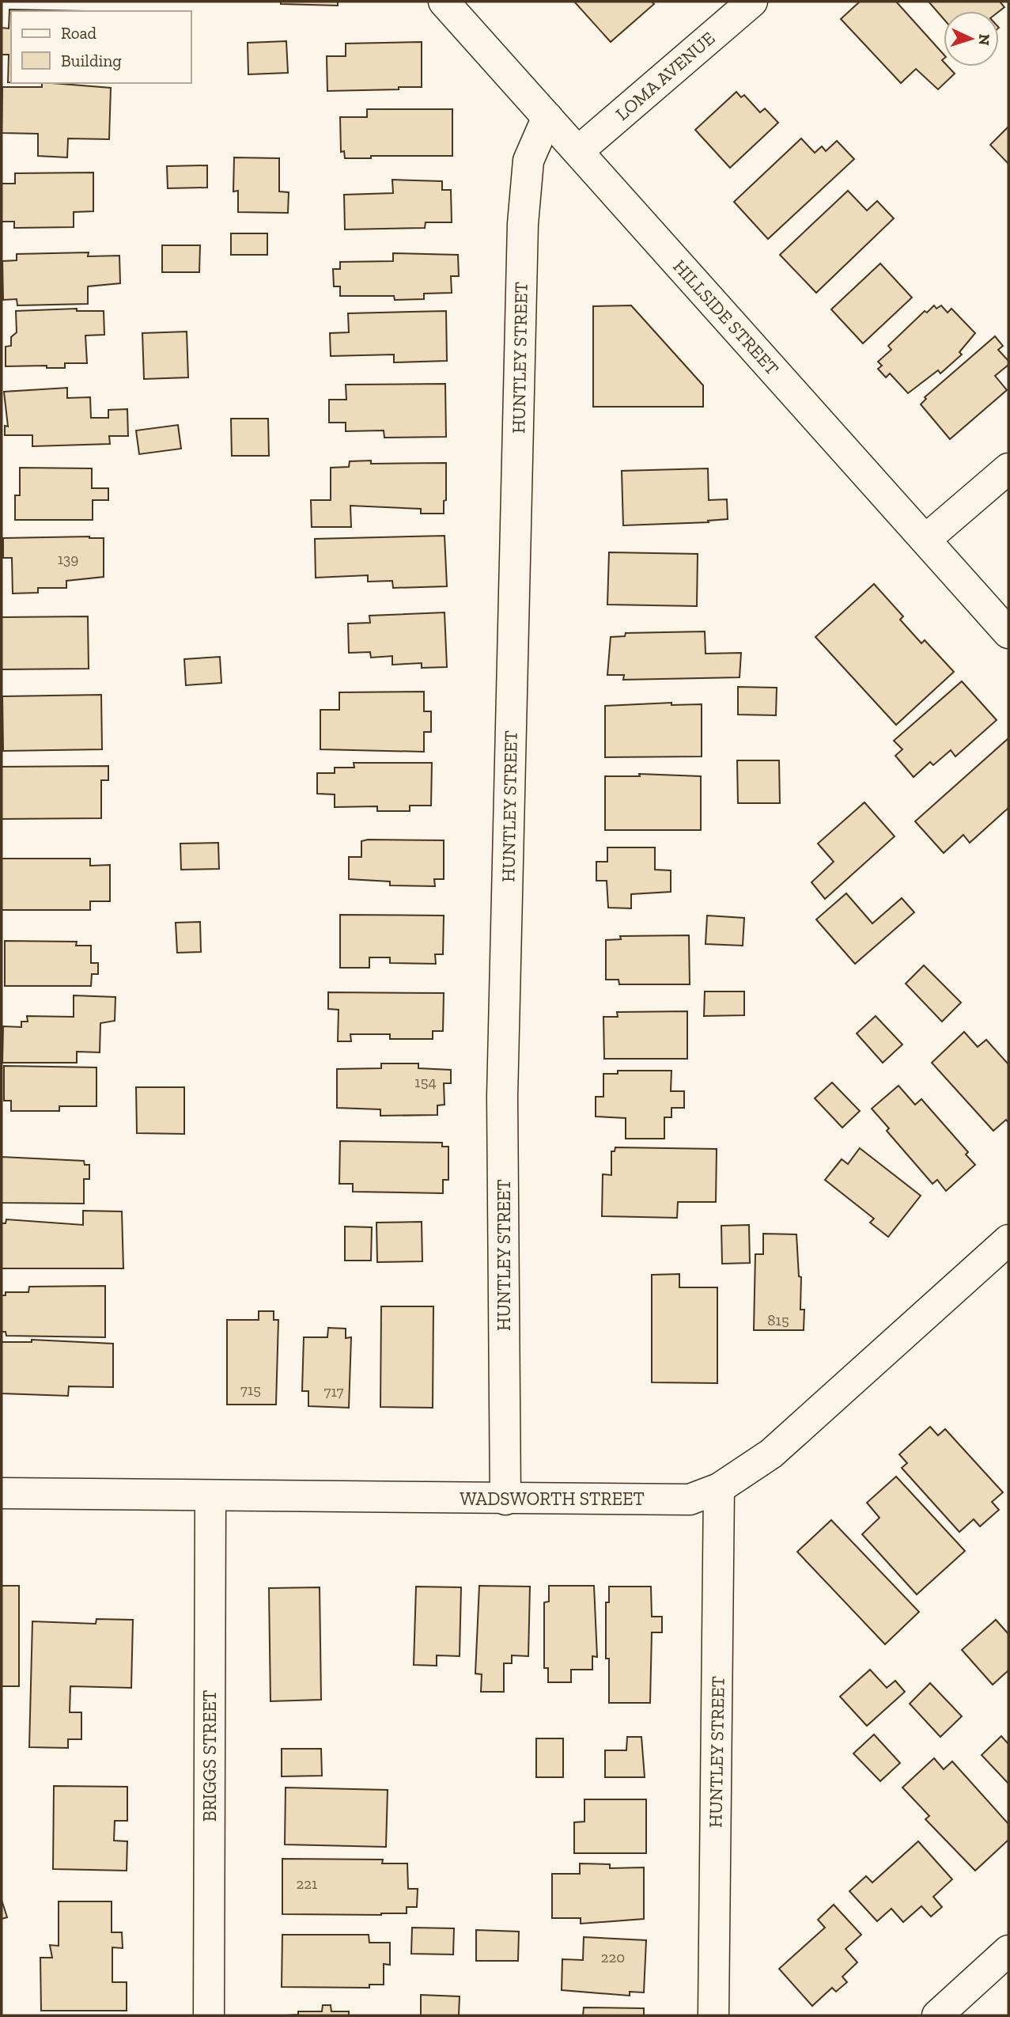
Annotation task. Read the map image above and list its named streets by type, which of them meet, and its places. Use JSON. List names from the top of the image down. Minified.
{"streets":{"street":["LOMA AVENUE","HILLSIDE STREET","HUNTLEY STREET","WADSWORTH STREET","BRIGGS STREET"]},"crossings":[["LOMA AVENUE","HILLSIDE STREET"],["HILLSIDE STREET","HUNTLEY STREET"],["HUNTLEY STREET","WADSWORTH STREET"],["WADSWORTH STREET","BRIGGS STREET"]],"house_numbers":["139","154","815","715","717","221","220"],"legend":["Road","Building"],"north":"right"}
